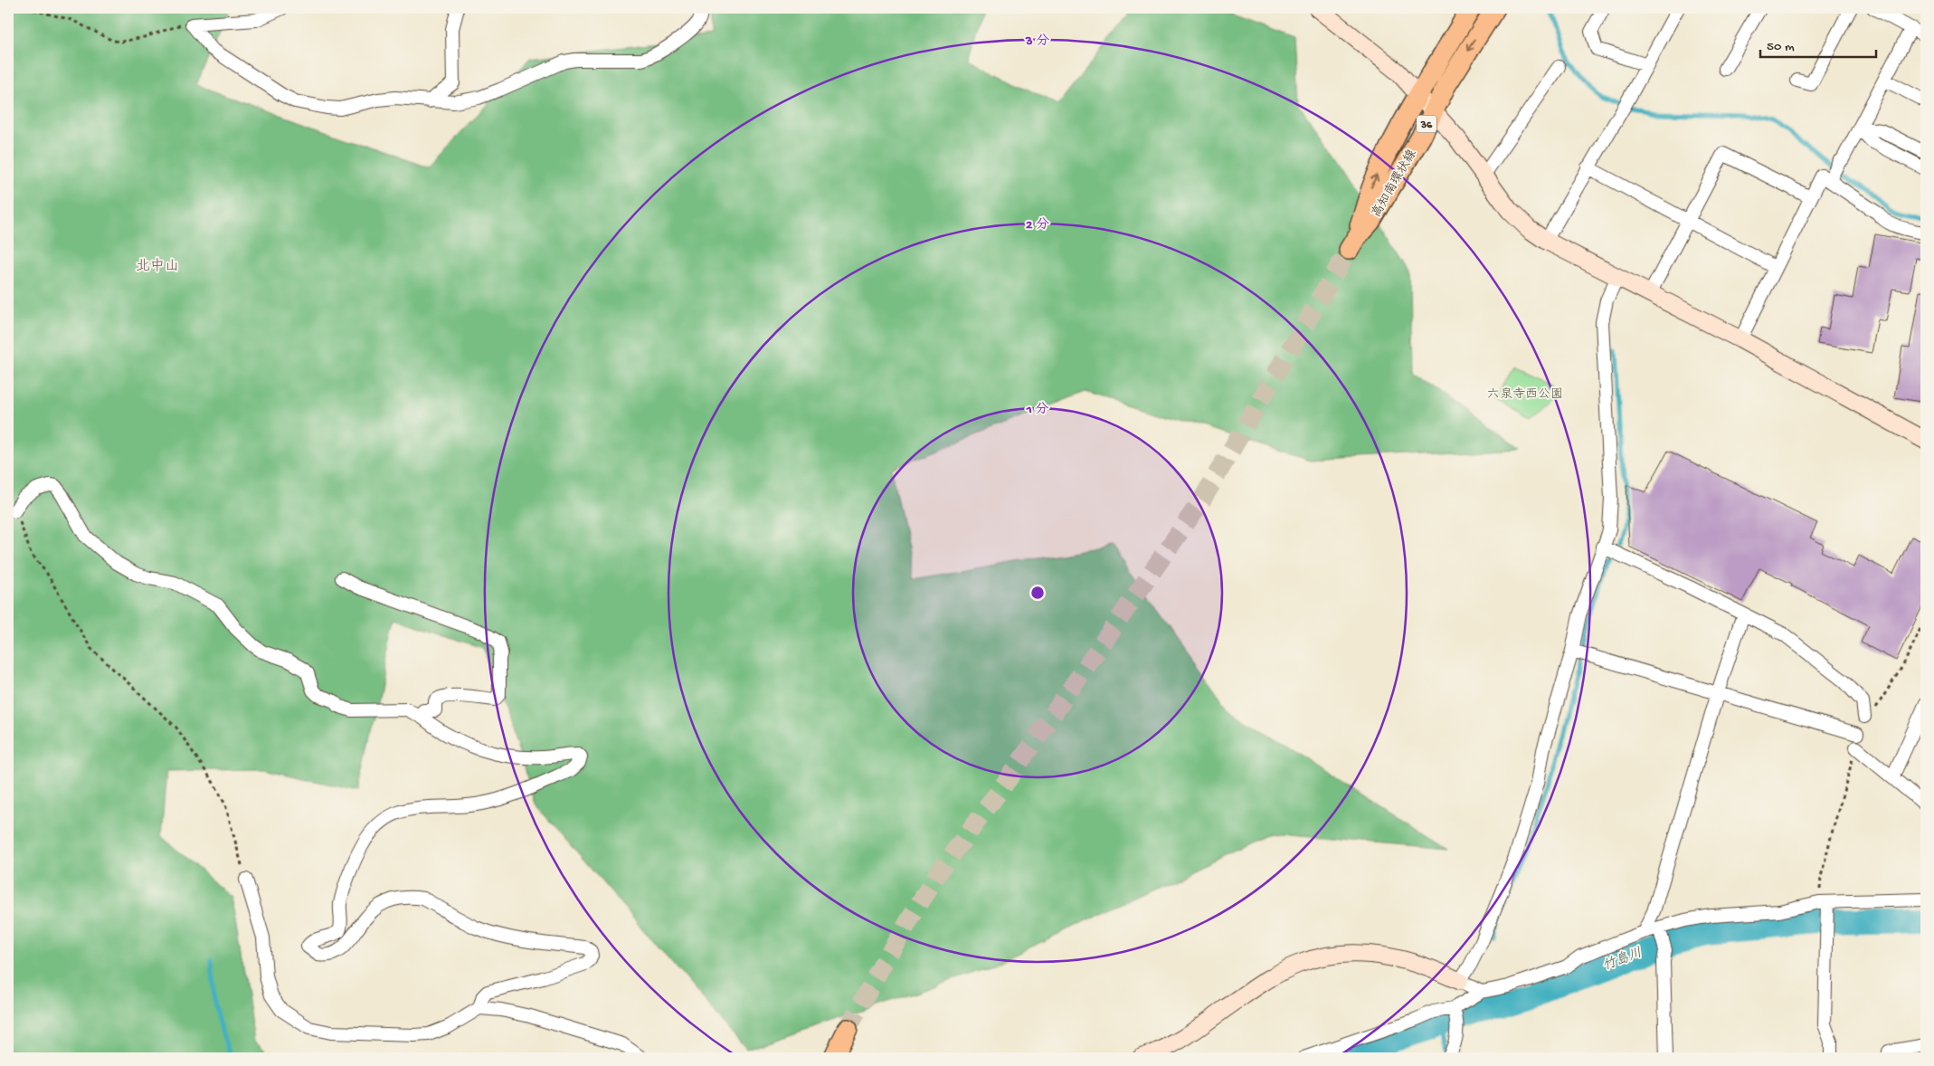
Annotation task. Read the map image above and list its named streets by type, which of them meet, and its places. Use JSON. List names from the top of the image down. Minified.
{"streets":{"main road":["36","高知南環状線"]},"districts":["北中山"],"water":["竹島川"],"parks":["六泉寺西公園"],"scale_bar":"50 m","rings":["3 分","2 分","1 分"]}
